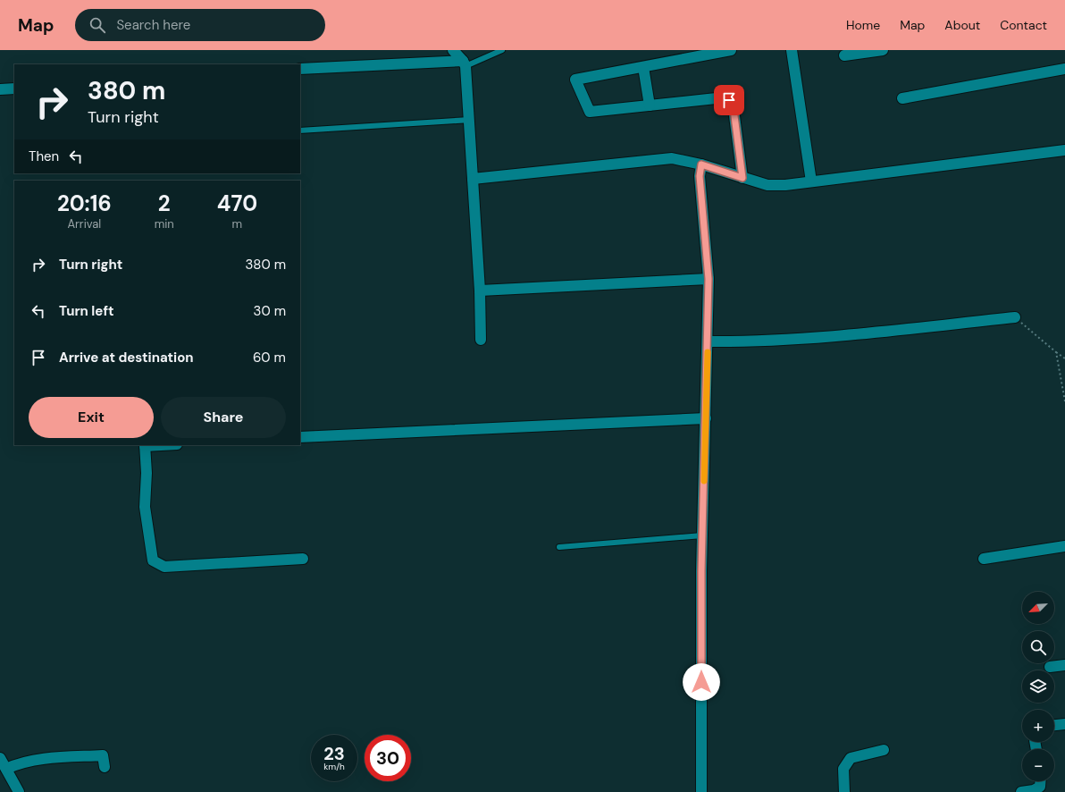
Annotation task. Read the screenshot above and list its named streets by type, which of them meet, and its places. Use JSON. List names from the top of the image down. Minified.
{"north":"bottom left","page":{"header":"Map","search":"Search here","nav":["Home","Map","About","Contact"],"turn":["380 m","Turn right"],"then":"Then","eta":["20:16","Arrival","2","min","470","m"],"list":[{"name":"Turn right","value":"380 m"},{"name":"Turn left","value":"30 m"},{"name":"Arrive at destination","value":"60 m"}],"buttons":["Exit","Share"],"map_buttons":["+","−"],"speed":"23 km/h","limit":"30"}}
